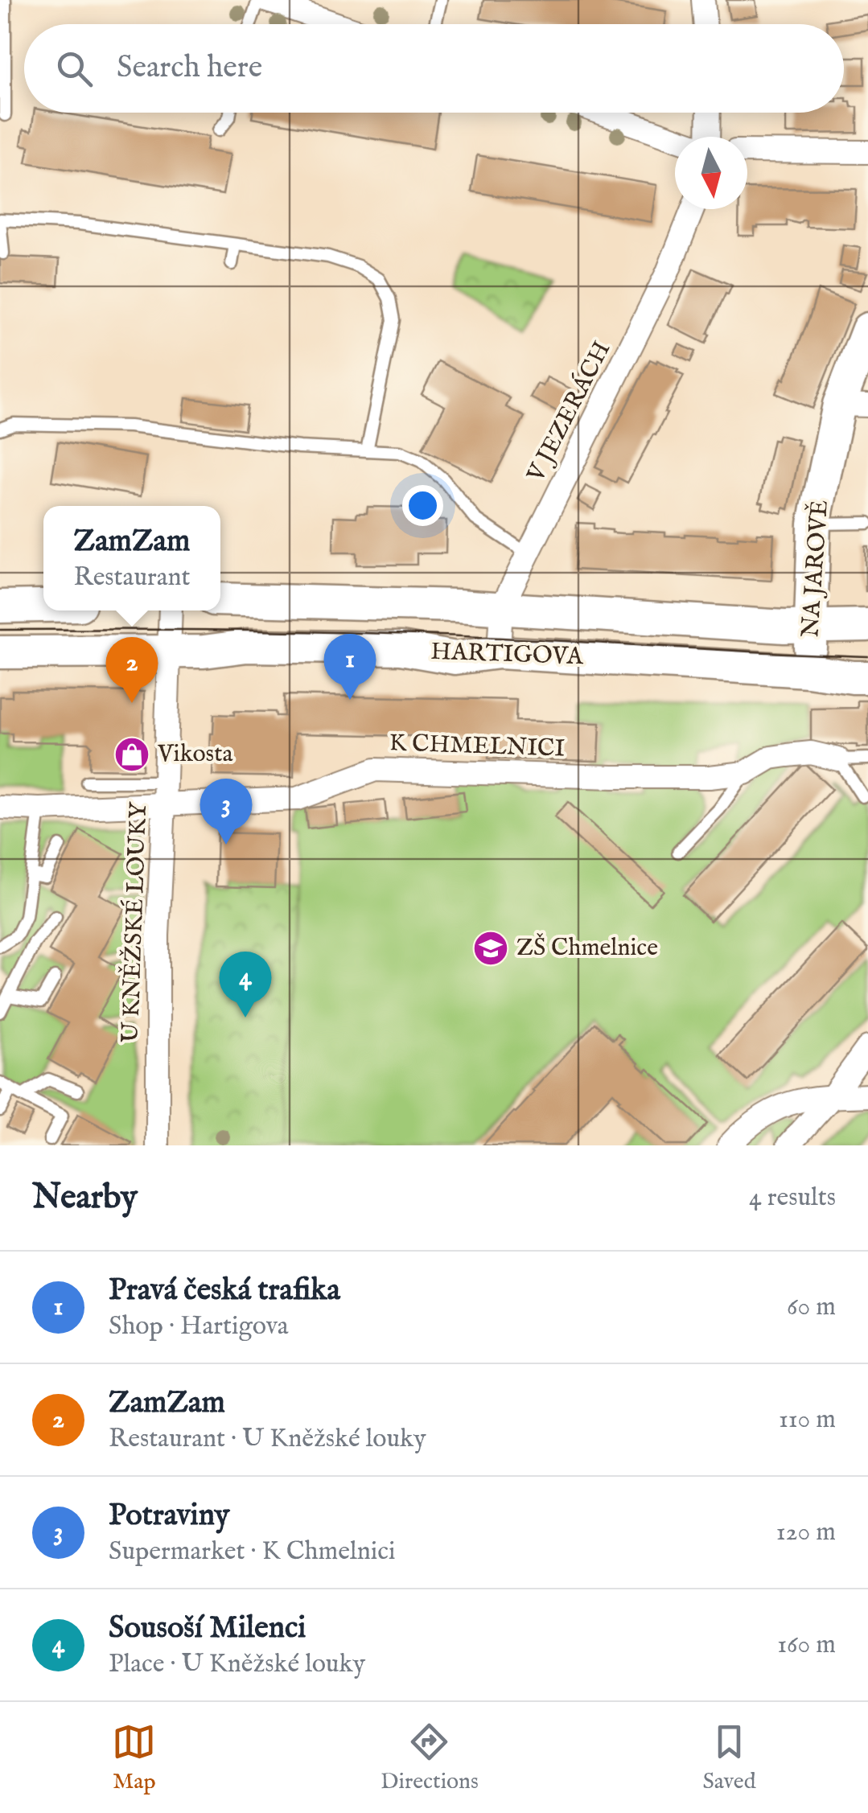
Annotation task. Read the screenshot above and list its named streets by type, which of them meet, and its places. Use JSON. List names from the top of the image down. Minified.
{"streets":{"main road":["NA JAROVĚ","HARTIGOVA"],"street":["V JEZERÁCH","K CHMELNICI","U KNĚŽSKÉ LOUKY"]},"crossings":[["V JEZERÁCH","HARTIGOVA"],["NA JAROVĚ","HARTIGOVA"],["HARTIGOVA","U KNĚŽSKÉ LOUKY"],["K CHMELNICI","U KNĚŽSKÉ LOUKY"]],"places":{"shop":["Vikosta"],"school or university":["ZŠ Chmelnice"]},"north":"bottom","page":{"search":"Search here","popup":["ZamZam","Restaurant"],"pins":["1","2","3","4"],"heading":["Nearby","4 results"],"list":[{"mark":"1","name":"Pravá česká trafika","note":"Shop · Hartigova","value":"60 m"},{"mark":"2","name":"ZamZam","note":"Restaurant · U Kněžské louky","value":"110 m"},{"mark":"3","name":"Potraviny","note":"Supermarket · K Chmelnici","value":"120 m"},{"mark":"4","name":"Sousoší Milenci","note":"Place · U Kněžské louky","value":"160 m"}],"nav":["Map","Directions","Saved"]}}
